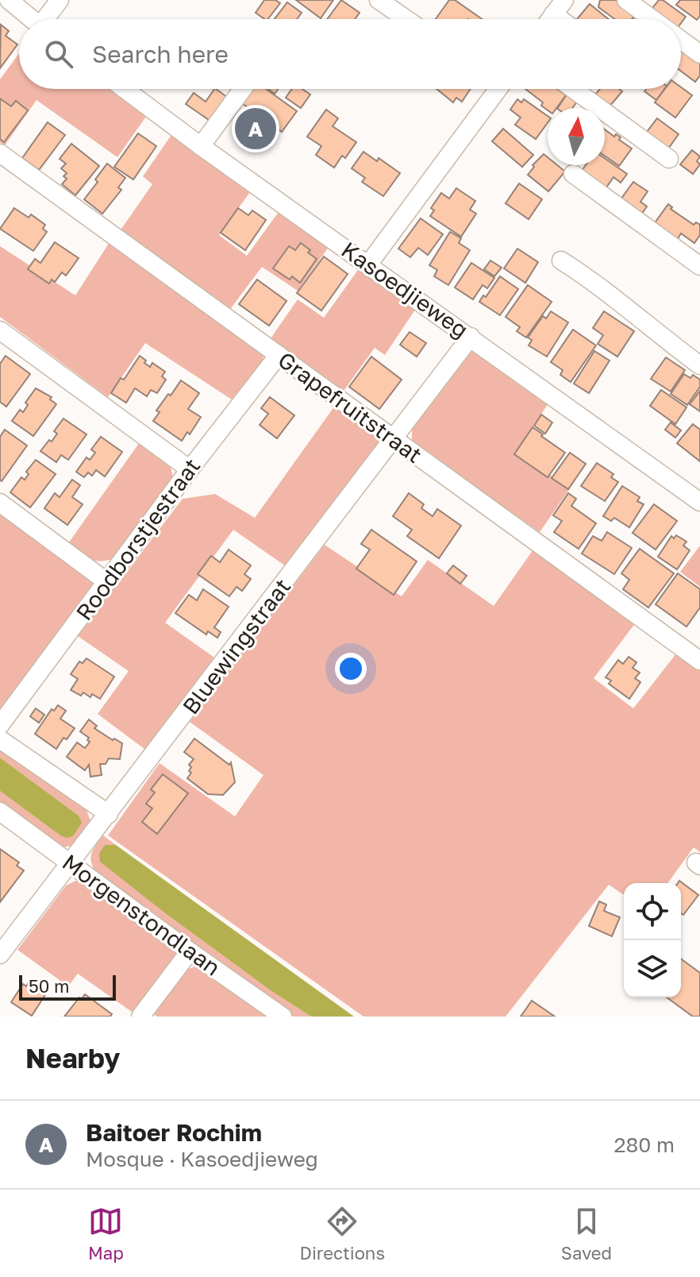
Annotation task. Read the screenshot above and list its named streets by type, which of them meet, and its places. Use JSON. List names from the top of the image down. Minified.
{"streets":{"street":["Kasoedjieweg","Grapefruitstraat","Roodborstjestraat","Bluewingstraat","Morgenstondlaan"]},"crossings":[["Kasoedjieweg","Bluewingstraat"],["Grapefruitstraat","Roodborstjestraat"],["Grapefruitstraat","Bluewingstraat"],["Bluewingstraat","Morgenstondlaan"]],"scale_bar":"50 m","north":"top","page":{"search":"Search here","pins":"A","scale":"50 m","heading":"Nearby","list":[{"mark":"A","name":"Baitoer Rochim","note":"Mosque · Kasoedjieweg","value":"280 m"}],"nav":["Map","Directions","Saved"]}}
